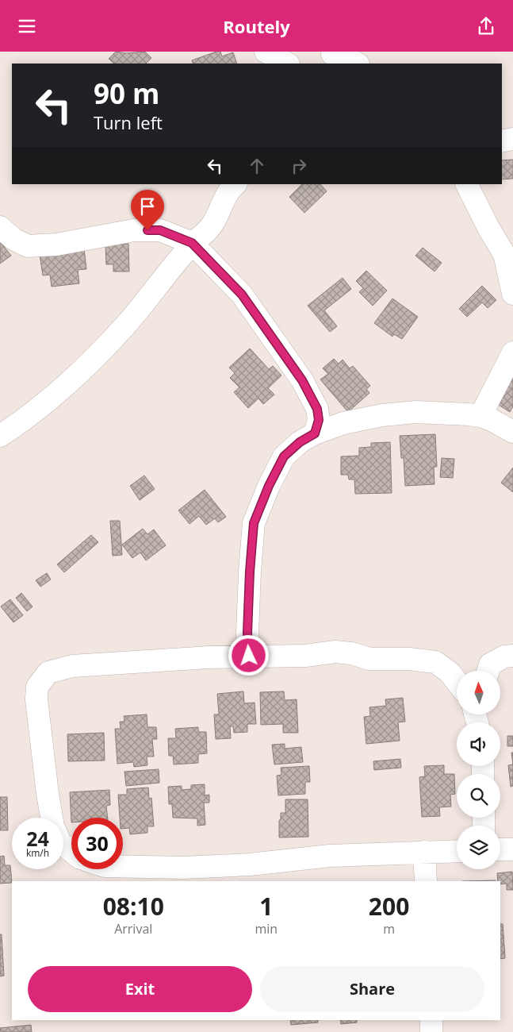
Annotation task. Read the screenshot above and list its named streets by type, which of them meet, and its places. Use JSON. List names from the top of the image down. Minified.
{"north":"top","page":{"header":"Routely","turn":["90 m","Turn left"],"speed":"24 km/h","limit":"30","eta":["08:10","Arrival","1","min","200","m"],"buttons":["Exit","Share"]}}
